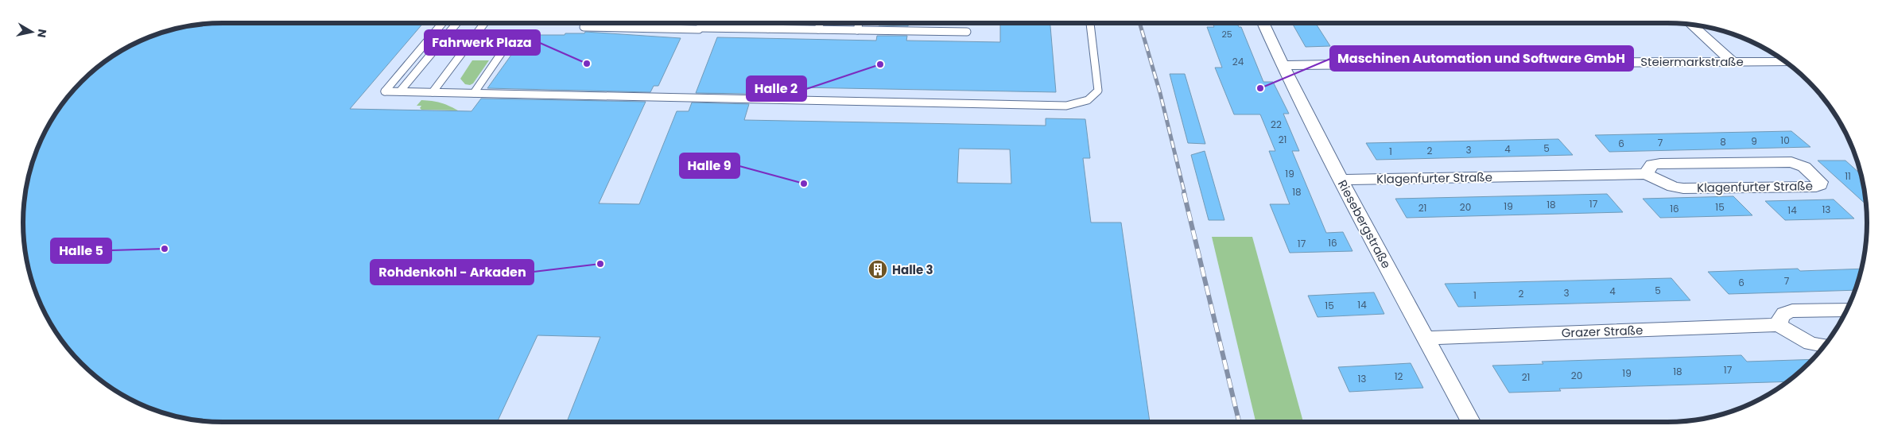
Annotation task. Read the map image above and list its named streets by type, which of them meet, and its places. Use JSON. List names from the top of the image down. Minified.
{"streets":{"street":["Steiermarkstraße","Klagenfurter Straße","Riesebergstraße","Grazer Straße"]},"crossings":[["Steiermarkstraße","Riesebergstraße"],["Klagenfurter Straße","Riesebergstraße"],["Riesebergstraße","Grazer Straße"]],"places":{"other":["Fahrwerk Plaza","Halle 2","Maschinen Automation und Software GmbH","Halle 9","Halle 5","Rohdenkohl - Arkaden"],"building":["Halle 3"]},"house_numbers":["25","24","22","21","10","9","8","7","6","5","4","3","2","1","19","11","18","17","18","19","20","15","21","16","13","14","16","17","7","6","5","4","3","2","1","14","15","17","18","19","20","12","21","13"],"north":"right"}
